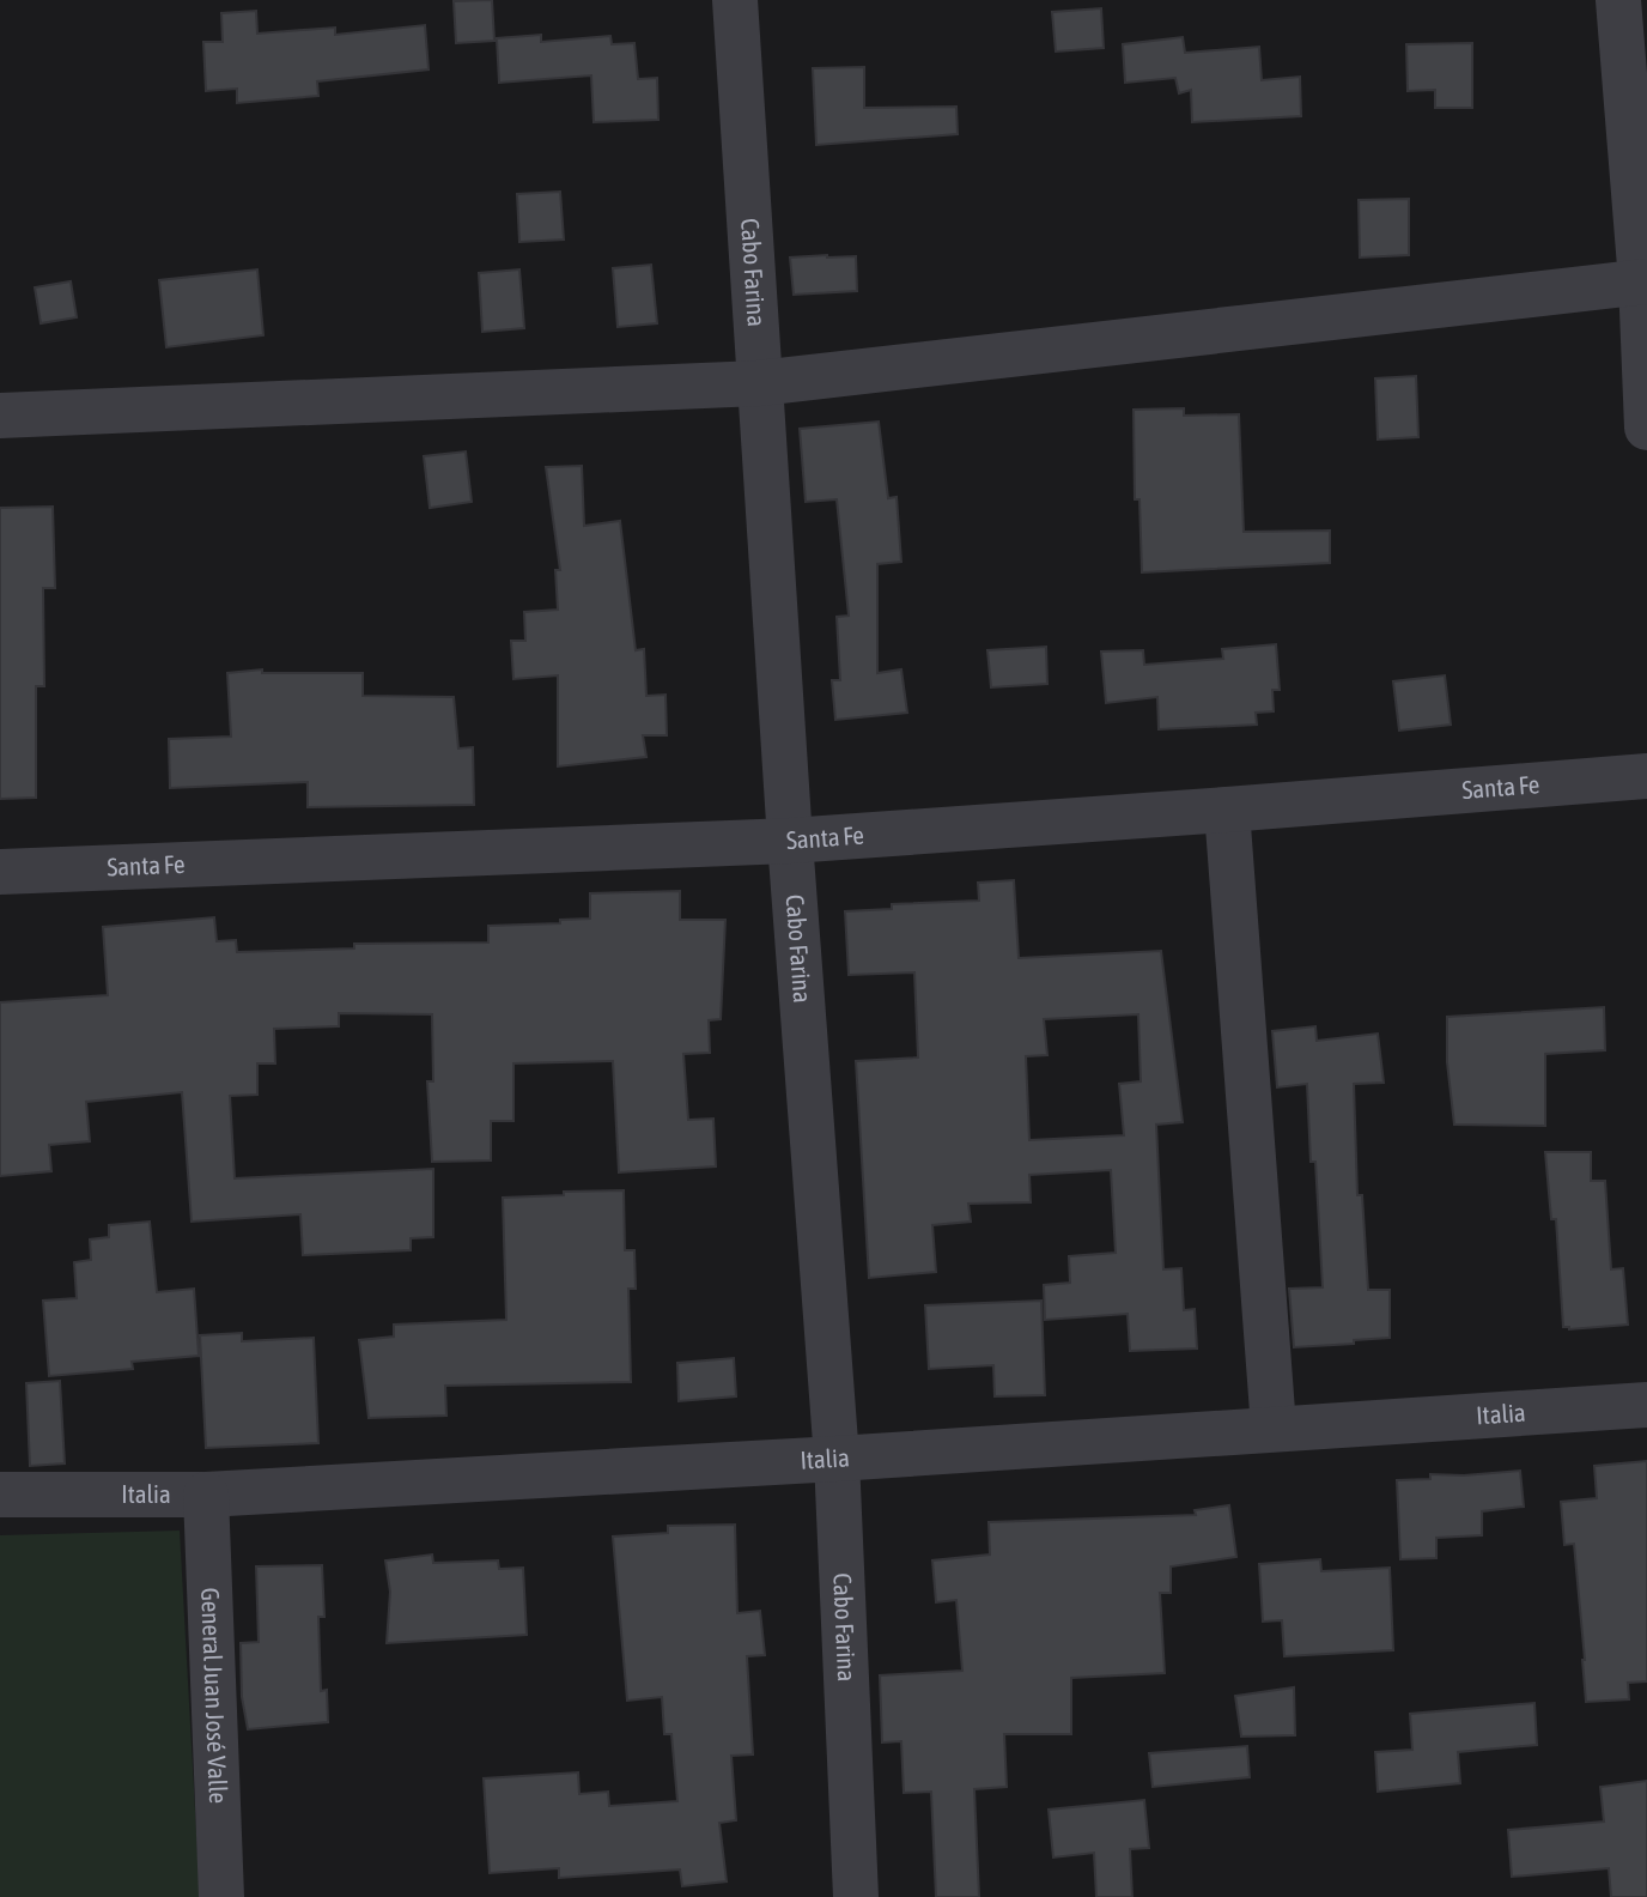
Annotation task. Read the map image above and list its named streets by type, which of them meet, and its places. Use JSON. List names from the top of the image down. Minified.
{"streets":{"street":["Cabo Farina","Santa Fe","Italia","General Juan José Valle"]},"crossings":[["Cabo Farina","Santa Fe"],["Cabo Farina","Italia"],["Italia","General Juan José Valle"]]}
